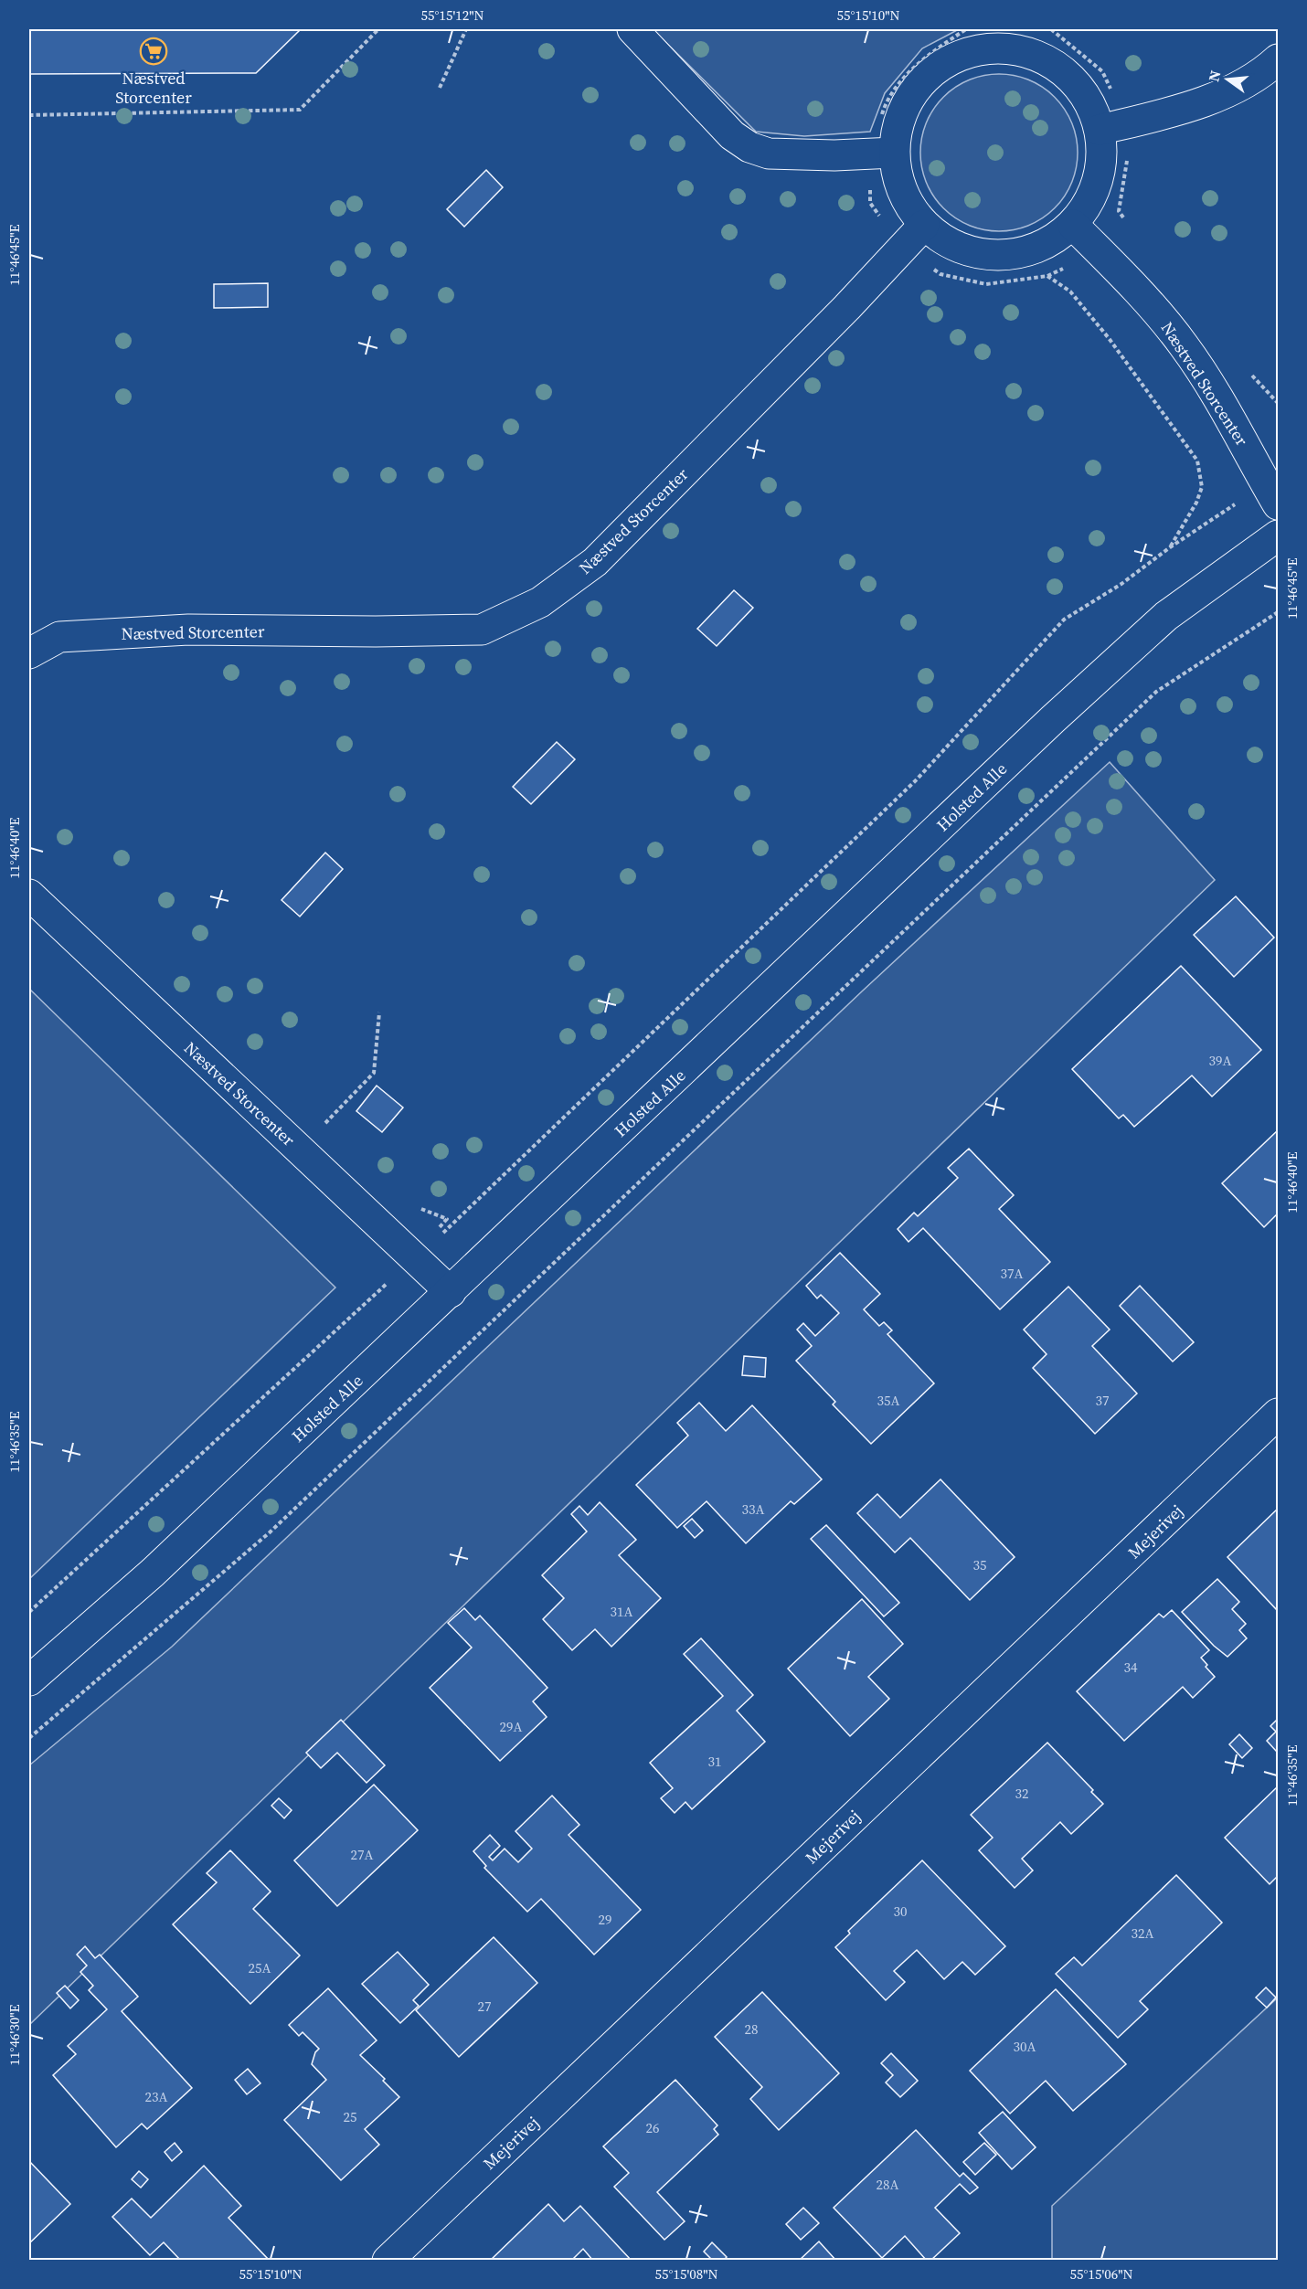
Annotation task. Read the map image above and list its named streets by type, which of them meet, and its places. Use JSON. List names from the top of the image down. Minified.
{"streets":{"street":["Næstved Storcenter","Holsted Alle","Mejerivej"]},"crossings":[["Næstved Storcenter","Holsted Alle"]],"places":{"supermarket":["Næstved Storcenter"]},"house_numbers":["39A","37A","35A","37","33A","35","31A","34","29A","31","32","27A","30","29","32A","25A","27","28","30A","23A","25","26","28A"],"north":"left","coordinates":["55°15'12\"N","55°15'10\"N","11°46'45\"E","11°46'40\"E","11°46'35\"E","11°46'30\"E","55°15'08\"N","55°15'06\"N"]}
